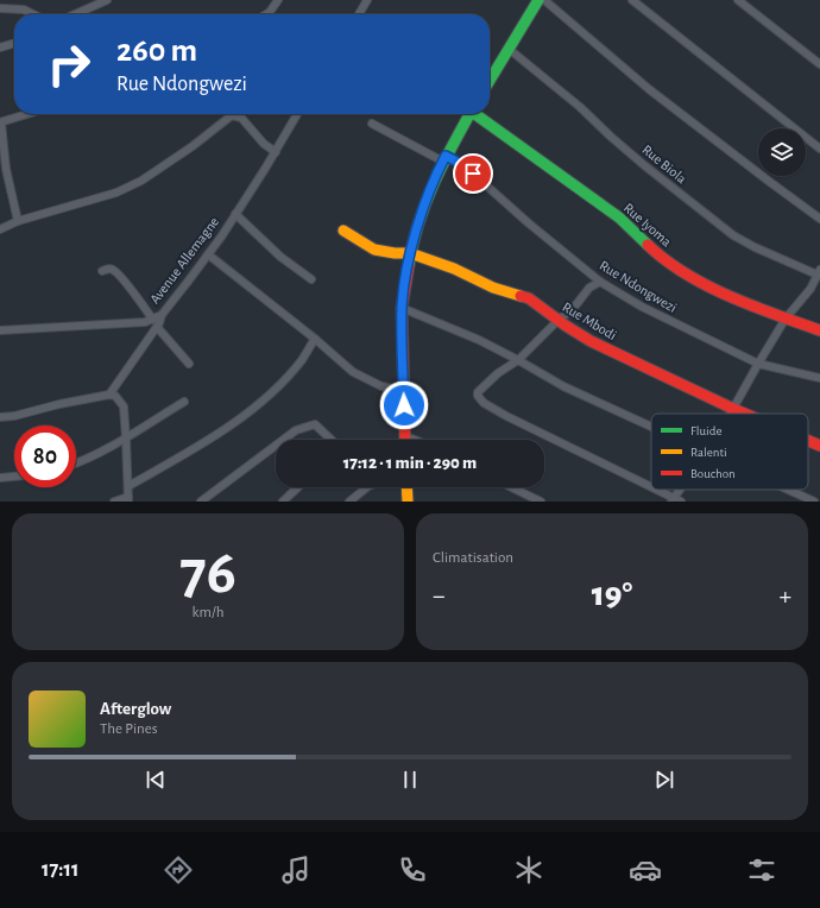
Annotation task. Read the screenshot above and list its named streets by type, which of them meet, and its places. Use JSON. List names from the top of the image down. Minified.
{"streets":{"main road":["Rue Iyoma","Rue Mbodi"],"street":["Rue Biola","Avenue Allemagne","Rue Ndongwezi"]},"legend":["Fluide","Ralenti","Bouchon"],"page":{"turn":["260 m","Rue Ndongwezi"],"limit":"80","trip":"17:12 · 1 min · 290 m","tile":[["76","km/h"],"Climatisation"],"heat":["−","19°","+"],"song":["Afterglow","The Pines"],"tabs":"17:11"}}
